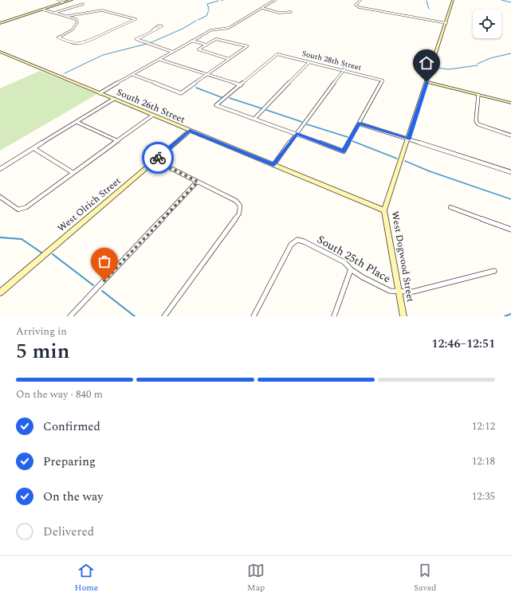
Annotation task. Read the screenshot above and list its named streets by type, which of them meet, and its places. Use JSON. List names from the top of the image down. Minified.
{"streets":{"street":["South 28th Street","South 26th Street","West Olrich Street","West Dogwood Street","South 25th Place"]},"crossings":[["South 26th Street","West Olrich Street"],["South 26th Street","West Dogwood Street"],["West Dogwood Street","South 25th Place"]],"page":{"heading":["5 min","Arriving in","12:46–12:51"],"bar":"On the way · 840 m","list":[["Confirmed","12:12"],["Preparing","12:18"],["On the way","12:35"],"Delivered"],"tabs":["Home","Map","Saved"]}}
